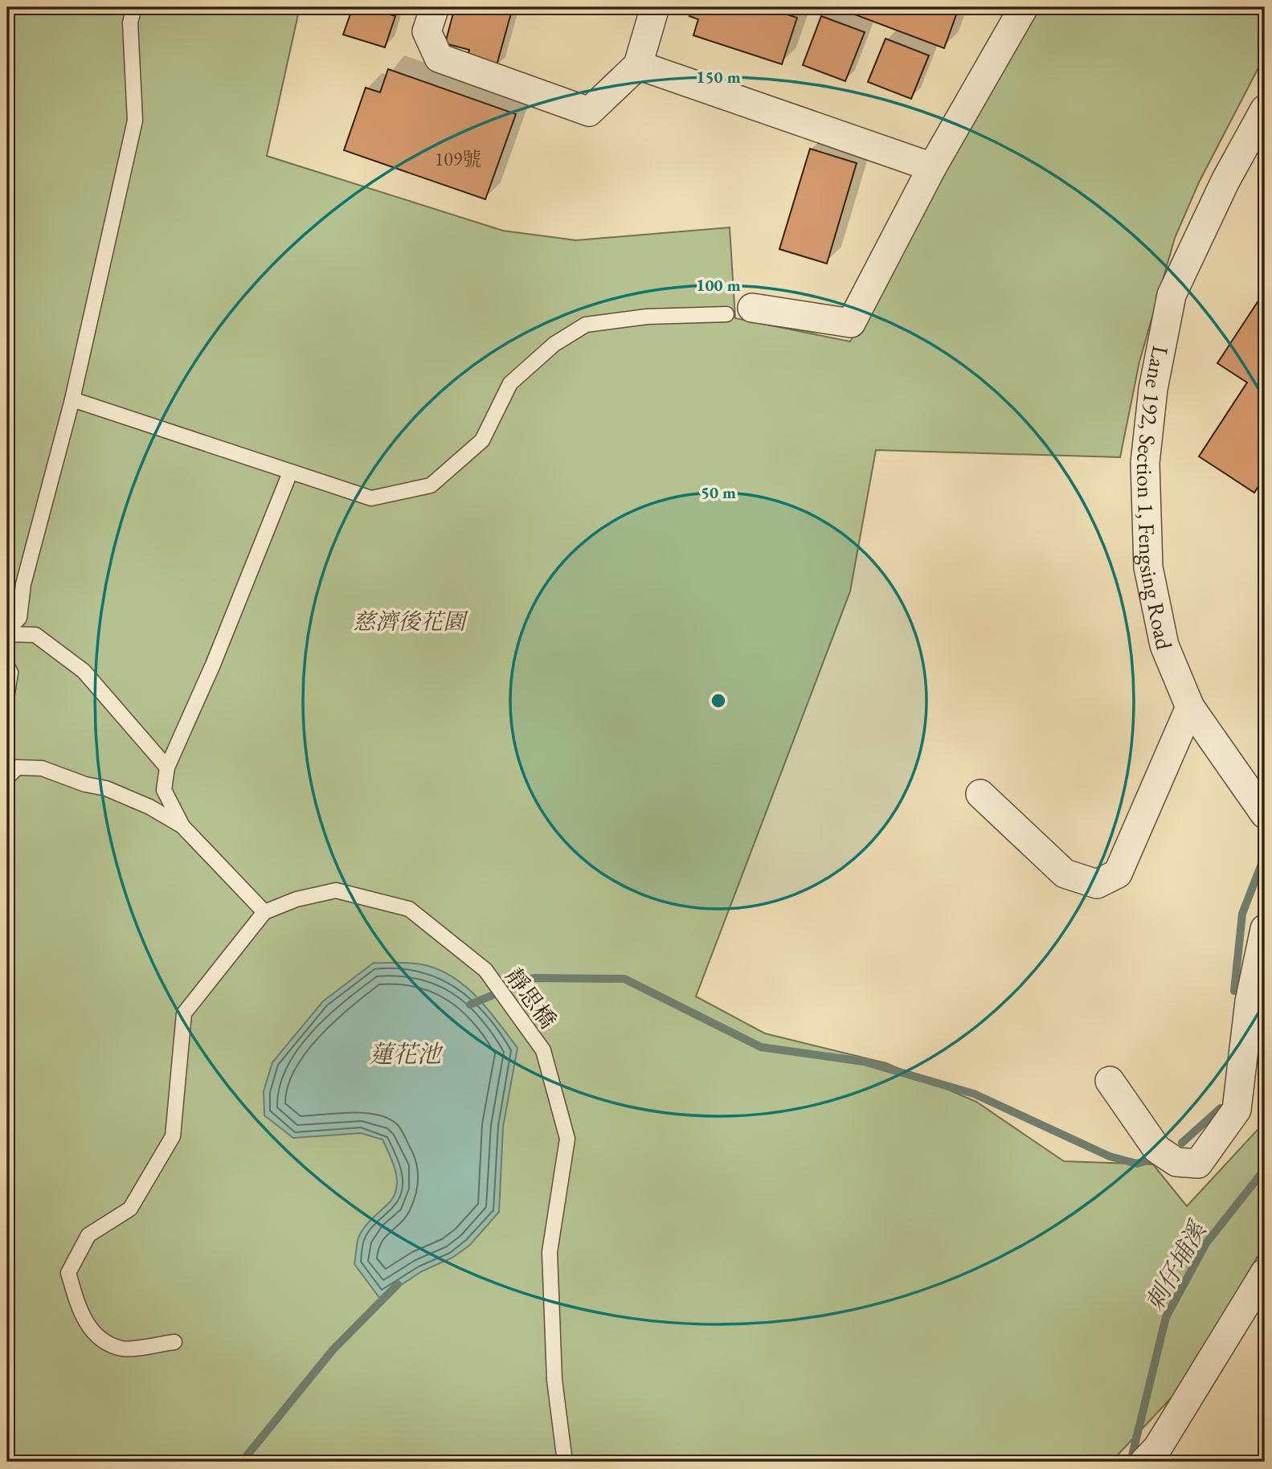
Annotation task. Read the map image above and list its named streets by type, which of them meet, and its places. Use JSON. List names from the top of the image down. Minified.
{"streets":{"street":["Lane 192, Section 1, Fengsing Road"],"lane":["靜思橋"]},"water":["蓮花池","刺仔埔溪"],"parks":["慈濟後花園"],"house_numbers":["109號"],"rings":["150 m","100 m","50 m"]}
